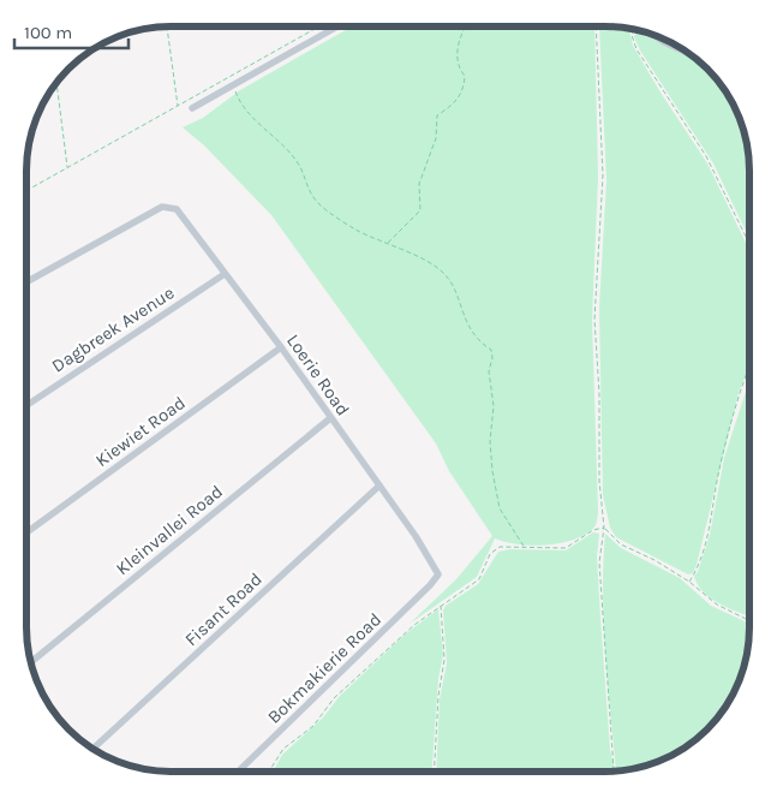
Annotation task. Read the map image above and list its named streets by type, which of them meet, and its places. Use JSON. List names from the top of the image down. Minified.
{"streets":{"street":["Dagbreek Avenue","Loerie Road","Kiewiet Road","Kleinvallei Road","Fisant Road","Bokmakierie Road"]},"crossings":[["Dagbreek Avenue","Loerie Road"],["Loerie Road","Kiewiet Road"],["Loerie Road","Kleinvallei Road"],["Loerie Road","Fisant Road"],["Loerie Road","Bokmakierie Road"]],"scale_bar":"100 m"}
